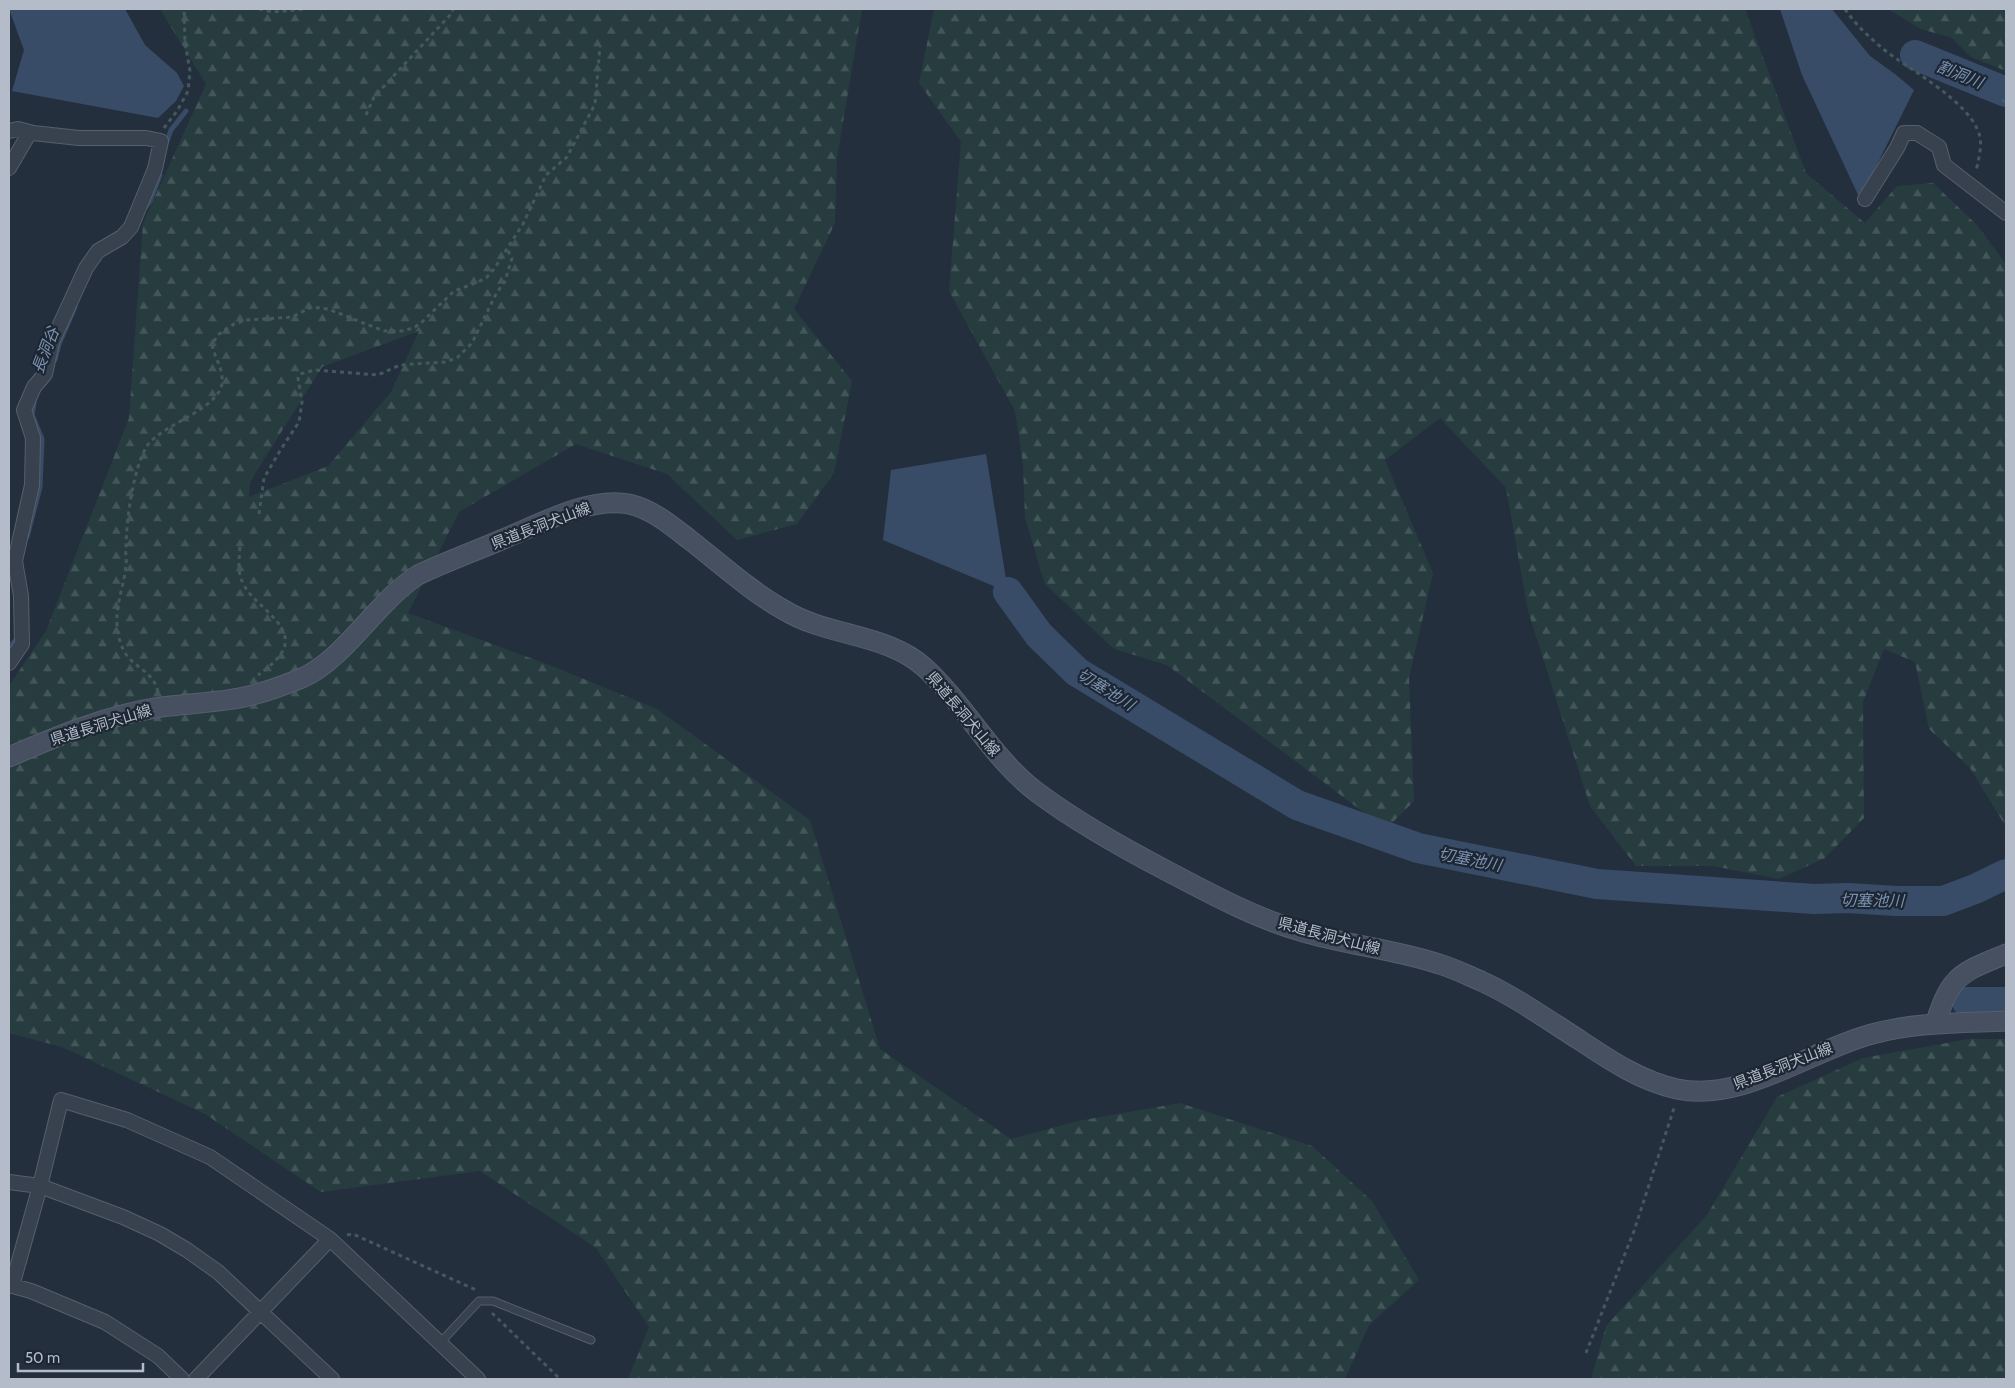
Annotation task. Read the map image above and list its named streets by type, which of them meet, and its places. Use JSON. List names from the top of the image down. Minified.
{"streets":{"main road":["県道長洞犬山線"]},"water":["割洞川","長洞谷","切塞池川"],"scale_bar":"50 m"}
